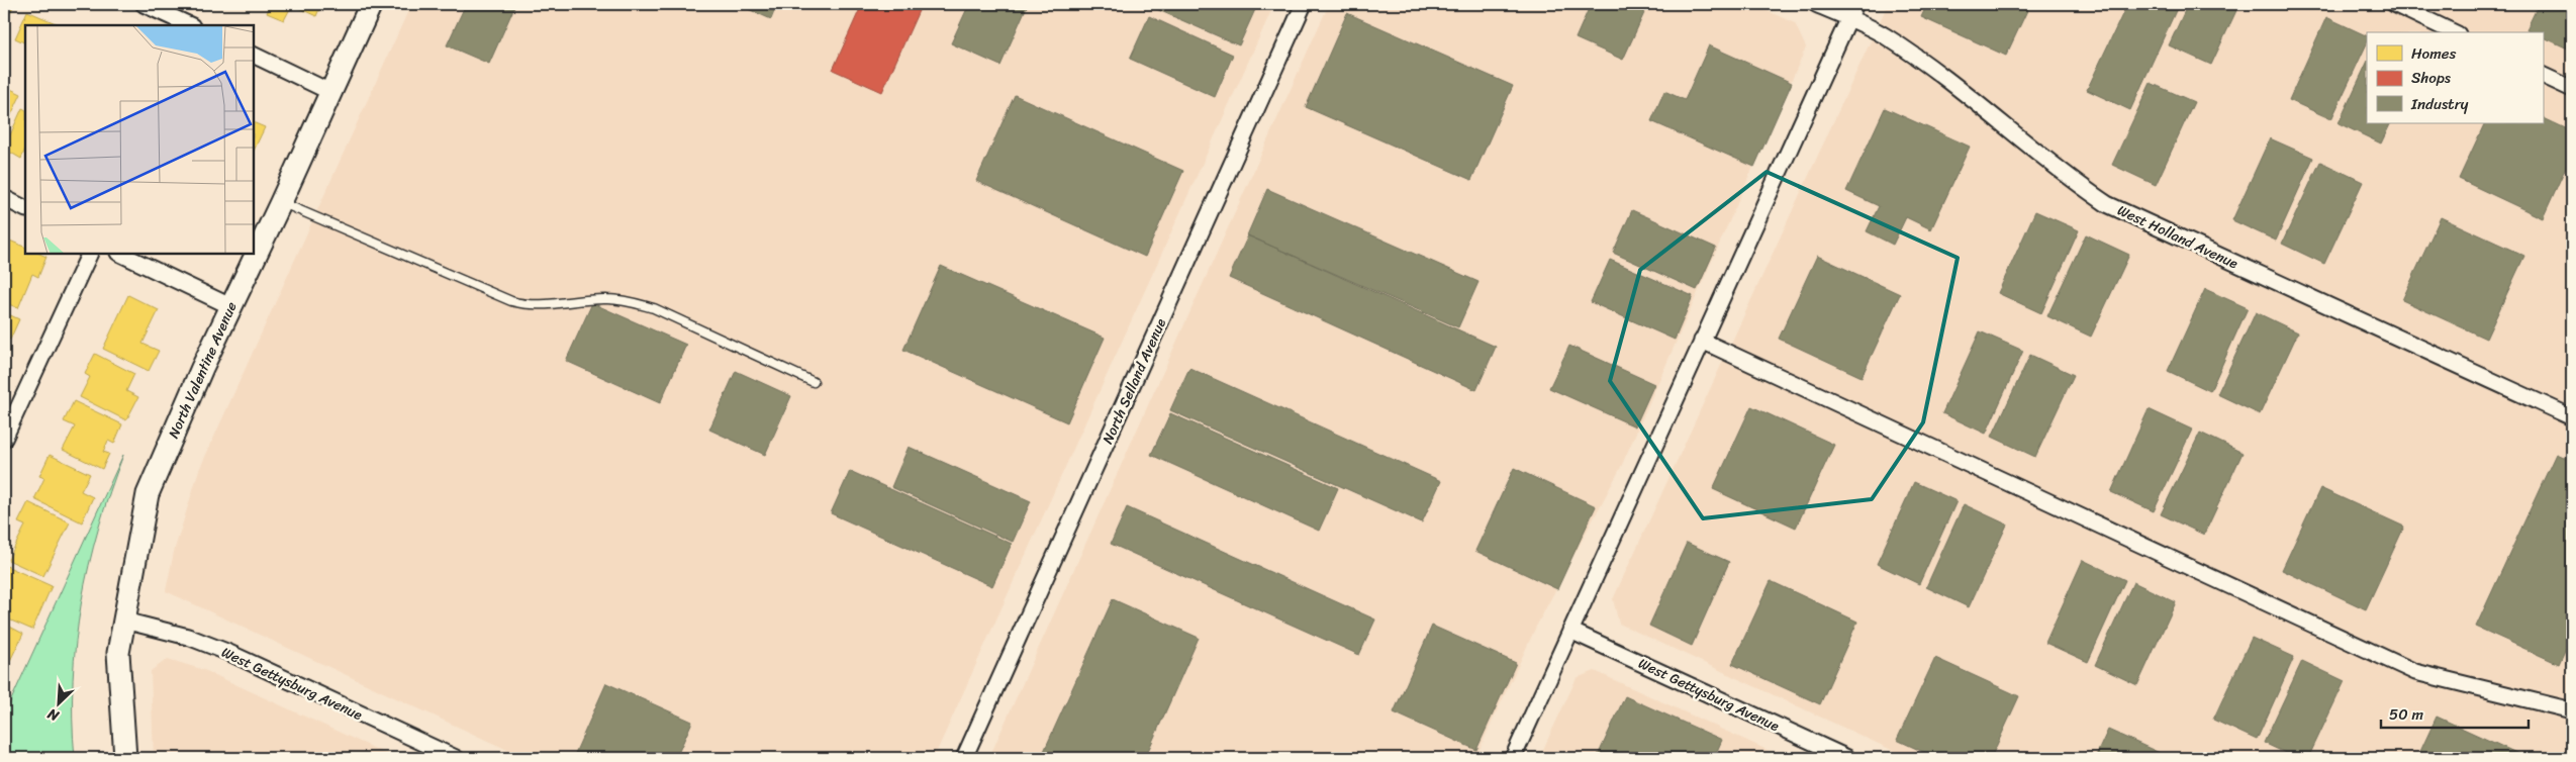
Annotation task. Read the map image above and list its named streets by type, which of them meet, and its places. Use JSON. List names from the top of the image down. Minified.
{"streets":{"street":["West Holland Avenue","North Valentine Avenue","North Selland Avenue","West Gettysburg Avenue"]},"crossings":[["North Valentine Avenue","West Gettysburg Avenue"]],"legend":["Homes","Shops","Industry"],"scale_bar":"50 m","north":"bottom left"}
